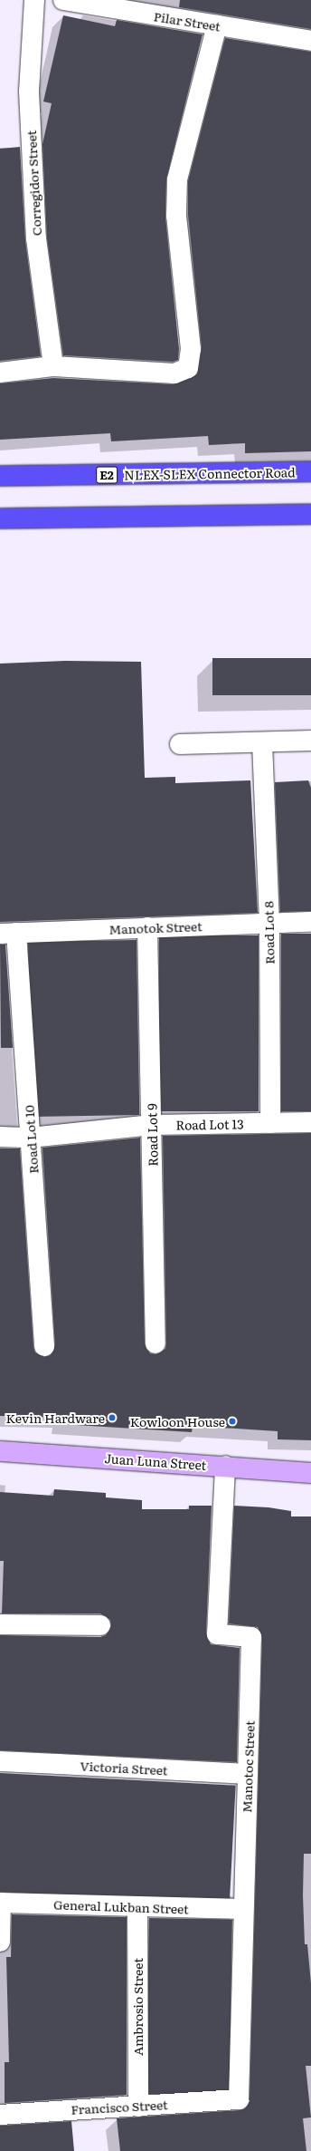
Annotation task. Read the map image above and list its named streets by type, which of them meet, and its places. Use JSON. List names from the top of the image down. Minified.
{"streets":{"highway":["NLEX-SLEX Connector Road","E2"],"main road":["Juan Luna Street"],"street":["Pilar Street","Corregidor Street","Manotok Street","Road Lot 8","Road Lot 13","Road Lot 9","Road Lot 10","Manotoc Street","Victoria Street","General Lukban Street","Ambrosio Street","Francisco Street"]},"crossings":[["Manotok Street","Road Lot 8"],["Manotok Street","Road Lot 9"],["Manotok Street","Road Lot 10"],["Road Lot 8","Road Lot 13"],["Road Lot 13","Road Lot 9"],["Road Lot 13","Road Lot 10"],["Juan Luna Street","Manotoc Street"],["Manotoc Street","Victoria Street"],["Manotoc Street","General Lukban Street"],["Manotoc Street","Francisco Street"],["General Lukban Street","Ambrosio Street"],["Ambrosio Street","Francisco Street"]],"places":["Kevin Hardware","Kowloon House"]}
